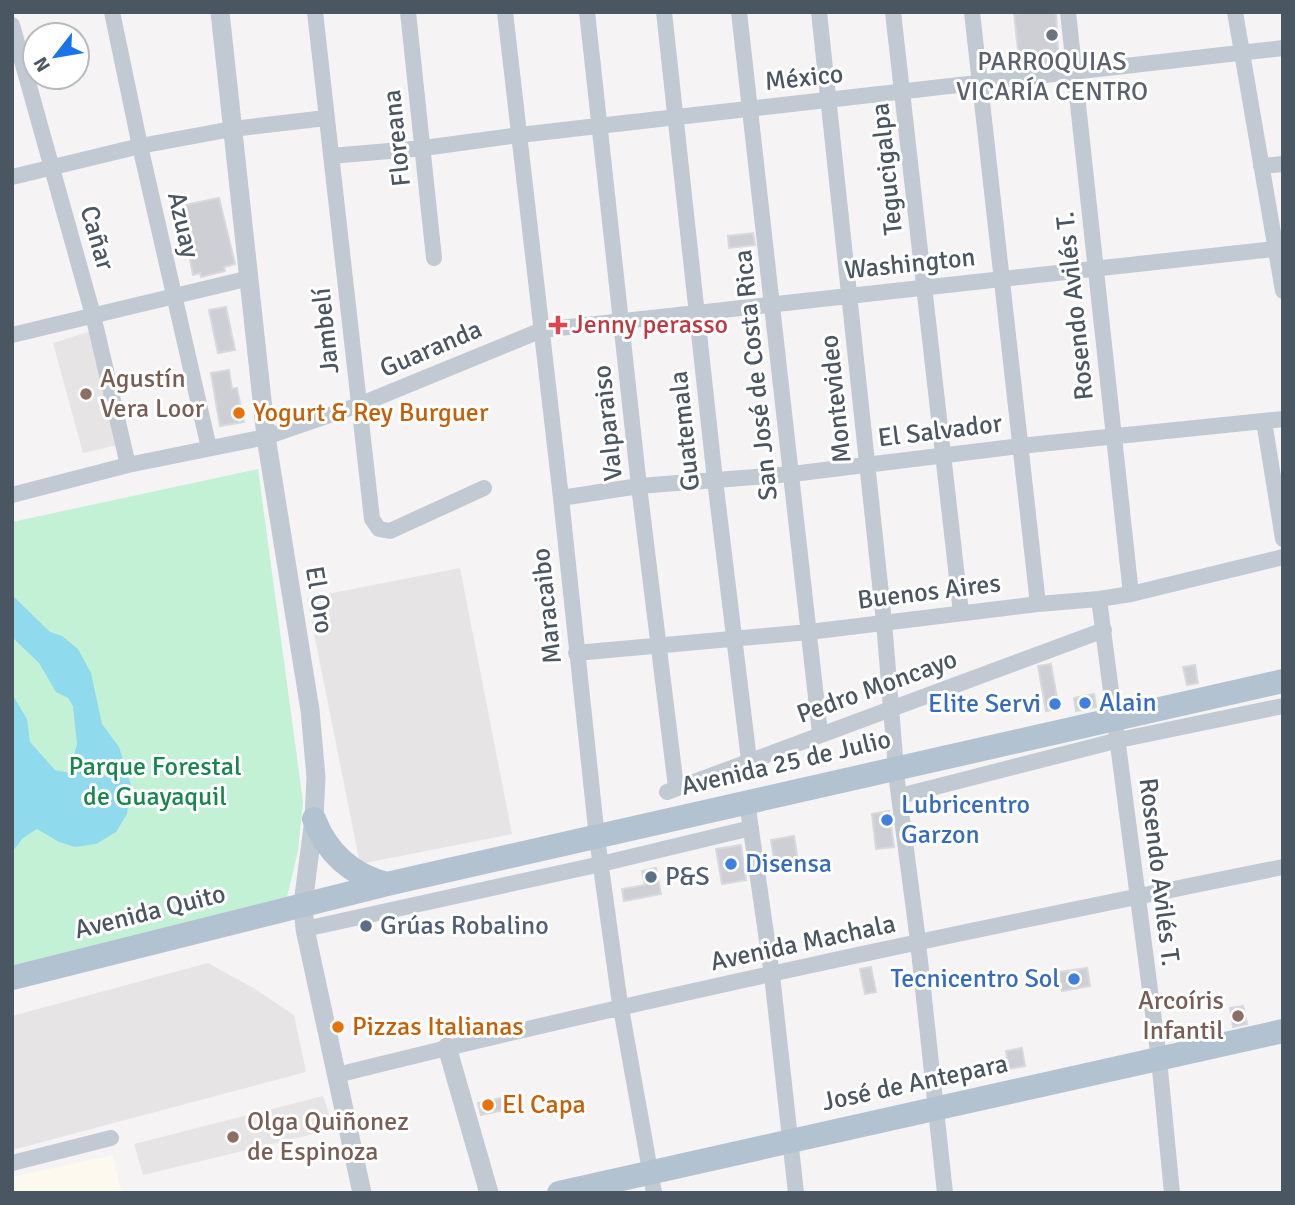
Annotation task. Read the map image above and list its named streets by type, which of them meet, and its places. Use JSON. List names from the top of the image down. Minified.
{"streets":{"main road":["Avenida 25 de Julio","Avenida Quito","José de Antepara"],"street":["México","Floreana","Tegucigalpa","Azuay","Cañar","Washington","Rosendo Avilés T.","Jambelí","Guaranda","San José de Costa Rica","Montevideo","Valparaiso","Guatemala","El Salvador","Buenos Aires","El Oro","Maracaibo","Pedro Moncayo","Avenida Machala"]},"crossings":[["México","Floreana"],["México","Tegucigalpa"],["México","Rosendo Avilés T."],["México","Jambelí"],["México","San José de Costa Rica"],["México","Montevideo"],["México","Valparaiso"],["México","Guatemala"],["México","Maracaibo"],["Tegucigalpa","Washington"],["Tegucigalpa","El Salvador"],["Tegucigalpa","Buenos Aires"],["Azuay","Guaranda"],["Cañar","Guaranda"],["Washington","Rosendo Avilés T."],["Washington","Guaranda"],["Washington","San José de Costa Rica"],["Washington","Montevideo"],["Washington","Valparaiso"],["Washington","Guatemala"],["Washington","Maracaibo"],["Rosendo Avilés T.","El Salvador"],["Rosendo Avilés T.","Buenos Aires"],["Rosendo Avilés T.","Pedro Moncayo"],["Rosendo Avilés T.","Avenida 25 de Julio"],["Rosendo Avilés T.","Avenida Machala"],["Rosendo Avilés T.","José de Antepara"],["Jambelí","Guaranda"],["Guaranda","El Oro"],["Guaranda","Maracaibo"],["San José de Costa Rica","El Salvador"],["San José de Costa Rica","Buenos Aires"],["San José de Costa Rica","Pedro Moncayo"],["Montevideo","El Salvador"],["Montevideo","Buenos Aires"],["Montevideo","Pedro Moncayo"],["Montevideo","Avenida 25 de Julio"],["Montevideo","Avenida Machala"],["Montevideo","José de Antepara"],["Valparaiso","El Salvador"],["Valparaiso","Buenos Aires"],["Valparaiso","Pedro Moncayo"],["Guatemala","El Salvador"],["Guatemala","Buenos Aires"],["Guatemala","Pedro Moncayo"],["El Salvador","Maracaibo"],["Buenos Aires","Maracaibo"],["El Oro","Avenida 25 de Julio"],["El Oro","Avenida Quito"],["El Oro","Avenida Machala"],["Maracaibo","Avenida 25 de Julio"],["Maracaibo","Avenida Machala"],["Maracaibo","José de Antepara"],["Avenida 25 de Julio","Avenida Quito"]],"parks":["Parque Forestal de Guayaquil"],"places":{"other":["PARROQUIAS VICARÍA CENTRO","Agustín Vera Loor","Yogurt & Rey Burguer","Alain","Elite Servi","Lubricentro Garzon","Disensa","P&S","Grúas Robalino","Tecnicentro Sol","Arcoíris Infantil","Pizzas Italianas","El Capa","Olga Quiñonez de Espinoza"],"health":["Jenny perasso"]},"north":"bottom left"}
